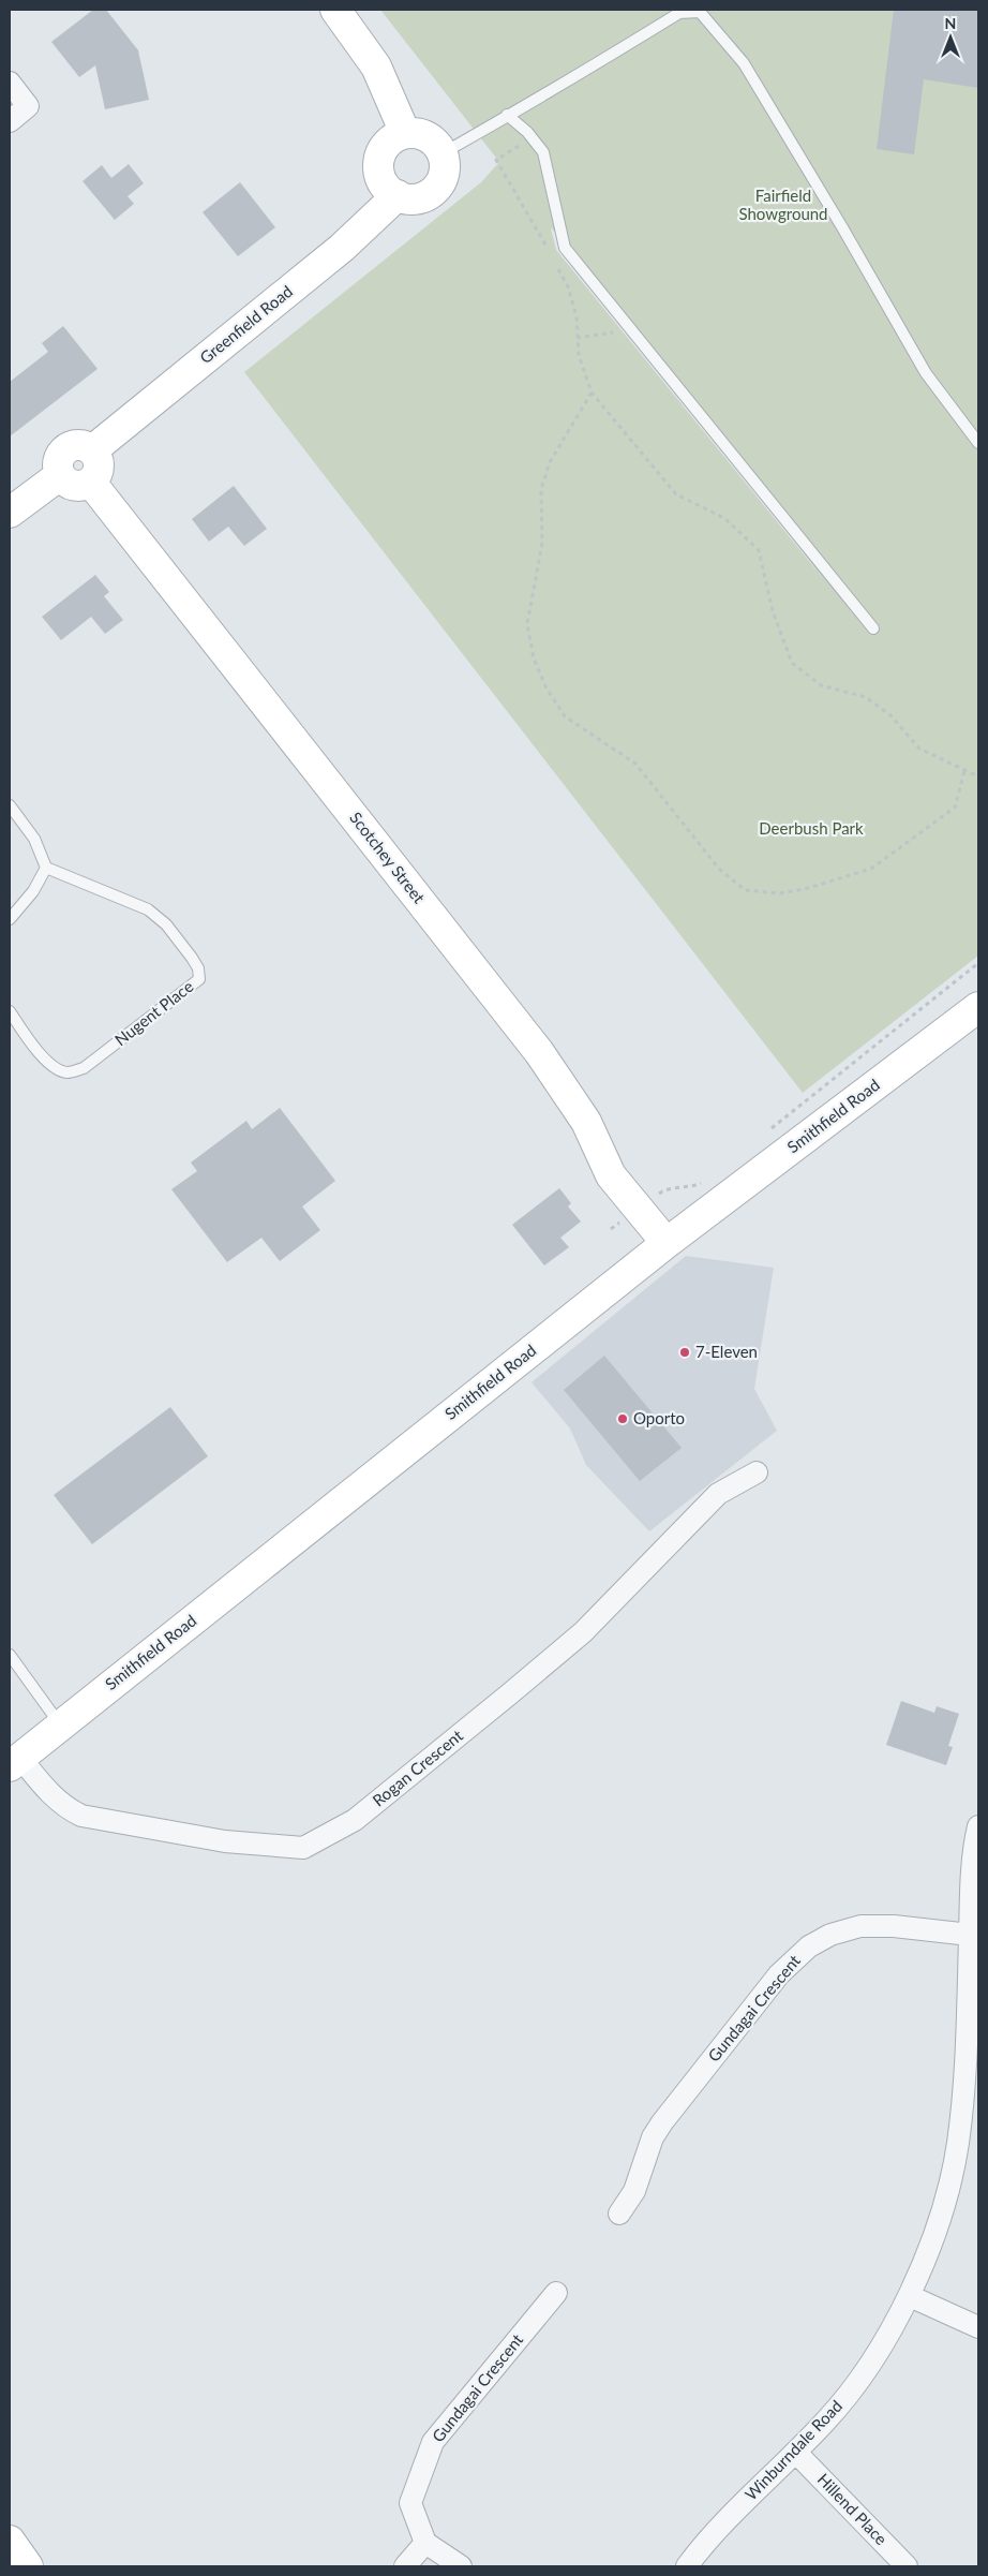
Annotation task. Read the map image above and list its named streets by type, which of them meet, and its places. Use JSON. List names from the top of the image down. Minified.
{"streets":{"street":["Greenfield Road","Scotchey Street","Smithfield Road","Rogan Crescent","Gundagai Crescent","Winburndale Road","Hillend Place"],"lane":["Nugent Place"]},"crossings":[["Greenfield Road","Scotchey Street"],["Scotchey Street","Smithfield Road"],["Smithfield Road","Rogan Crescent"],["Gundagai Crescent","Winburndale Road"],["Winburndale Road","Hillend Place"]],"parks":["Fairfield Showground","Deerbush Park"],"places":["7-Eleven","Oporto"],"north":"top"}
